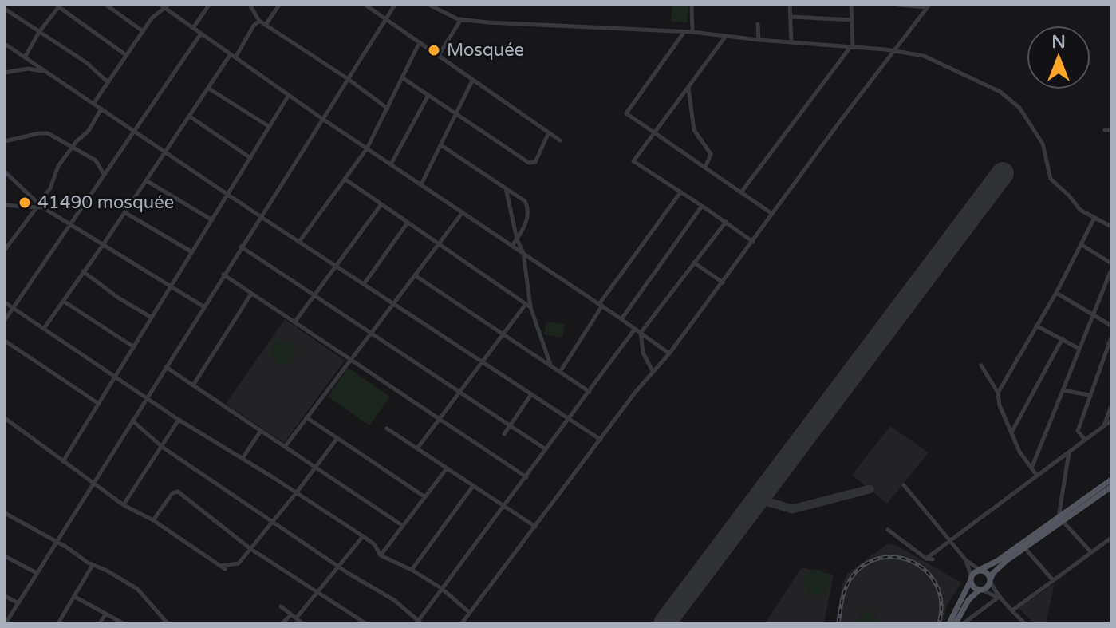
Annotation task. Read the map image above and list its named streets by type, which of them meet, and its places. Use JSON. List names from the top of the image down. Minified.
{"places":["Mosquée","41490 mosquée"],"north":"top"}
